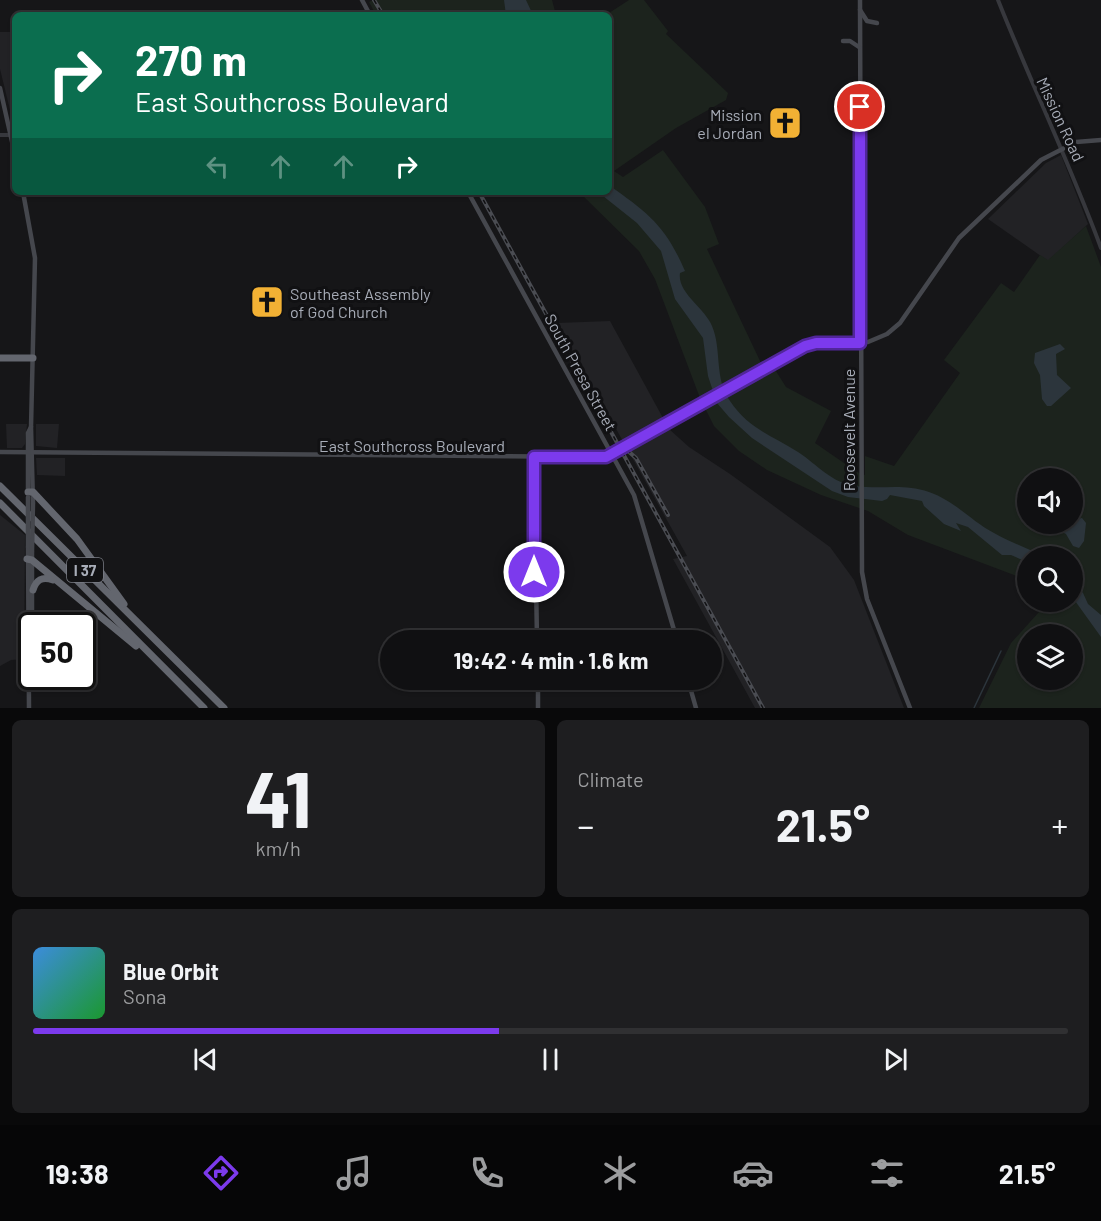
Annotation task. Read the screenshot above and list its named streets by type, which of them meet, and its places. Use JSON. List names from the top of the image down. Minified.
{"streets":{"highway":["I 37"],"main road":["South Presa Street","Roosevelt Avenue","East Southcross Boulevard"],"street":["Mission Road"]},"crossings":[["Mission Road","East Southcross Boulevard"],["South Presa Street","East Southcross Boulevard"],["Roosevelt Avenue","East Southcross Boulevard"]],"places":{"church":["Mission el Jordan","Southeast Assembly of God Church"]},"page":{"turn":["270 m","East Southcross Boulevard"],"limit":"50","trip":"19:42 · 4 min · 1.6 km","tile":[["41","km/h"],"Climate"],"heat":["−","21.5°","+"],"song":["Blue Orbit","Sona"],"tabs":["19:38","21.5°"]}}
